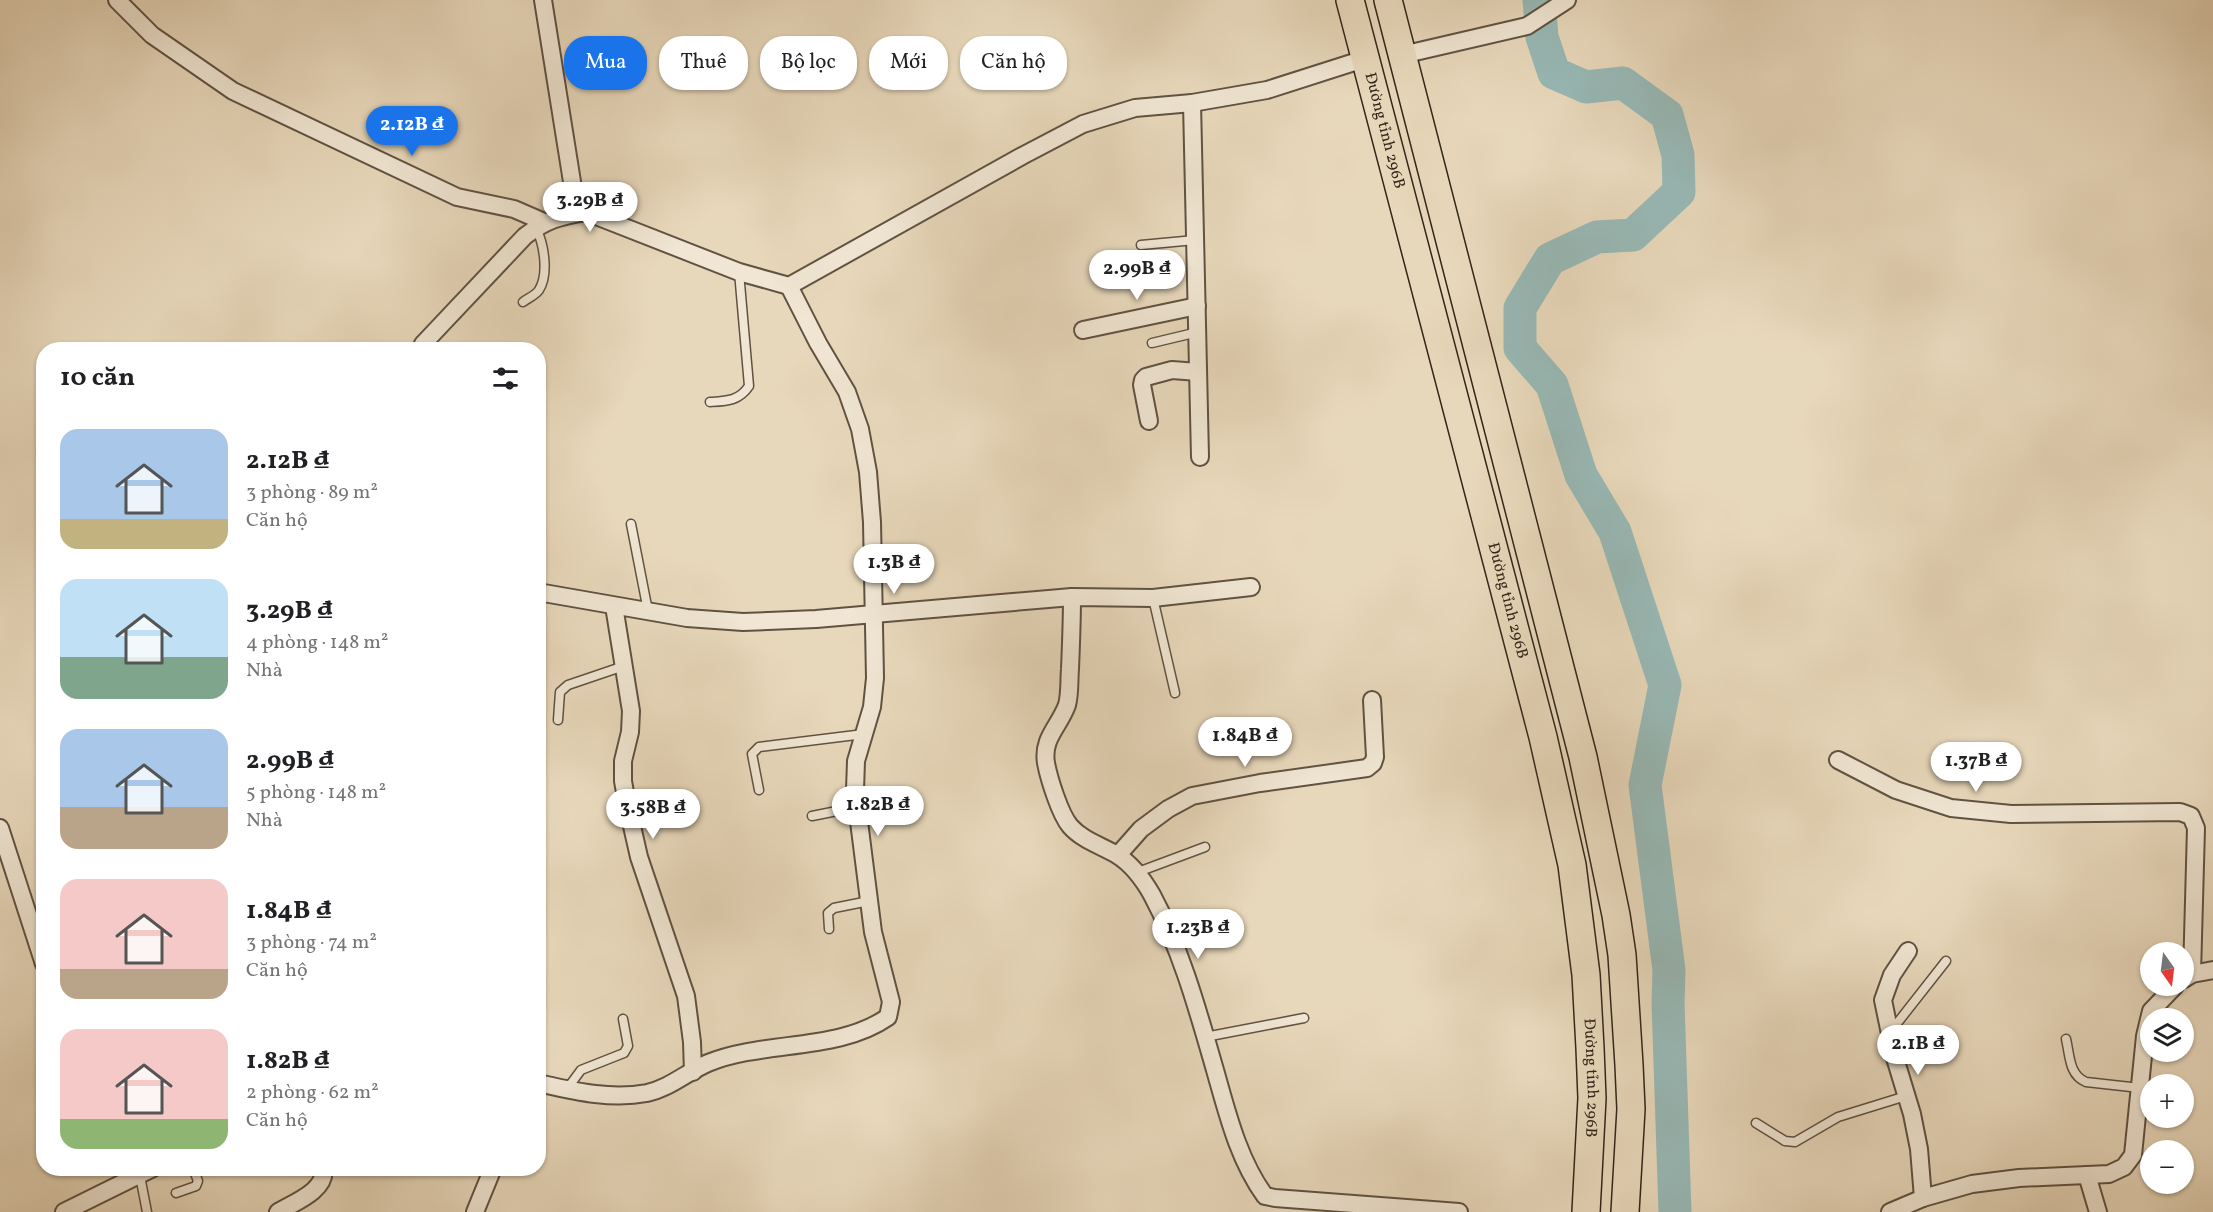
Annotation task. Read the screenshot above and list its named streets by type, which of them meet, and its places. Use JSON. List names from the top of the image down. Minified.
{"streets":{"main road":["Đường tỉnh 296B"]},"north":"bottom","page":{"chip":["Mua","Thuê","Bộ lọc","Mới","Căn hộ"],"price":["2.12B ₫","3.29B ₫","2.99B ₫","1.3B ₫","1.84B ₫","1.37B ₫","1.82B ₫","3.58B ₫","1.23B ₫","2.1B ₫"],"heading":"10 căn","list":[{"name":"2.12B ₫","note":"3 phòng · 89 m² · Căn hộ"},{"name":"3.29B ₫","note":"4 phòng · 148 m² · Nhà"},{"name":"2.99B ₫","note":"5 phòng · 148 m² · Nhà"},{"name":"1.84B ₫","note":"3 phòng · 74 m² · Căn hộ"},{"name":"1.82B ₫","note":"2 phòng · 62 m² · Căn hộ"}],"map_buttons":["+","−"]}}
